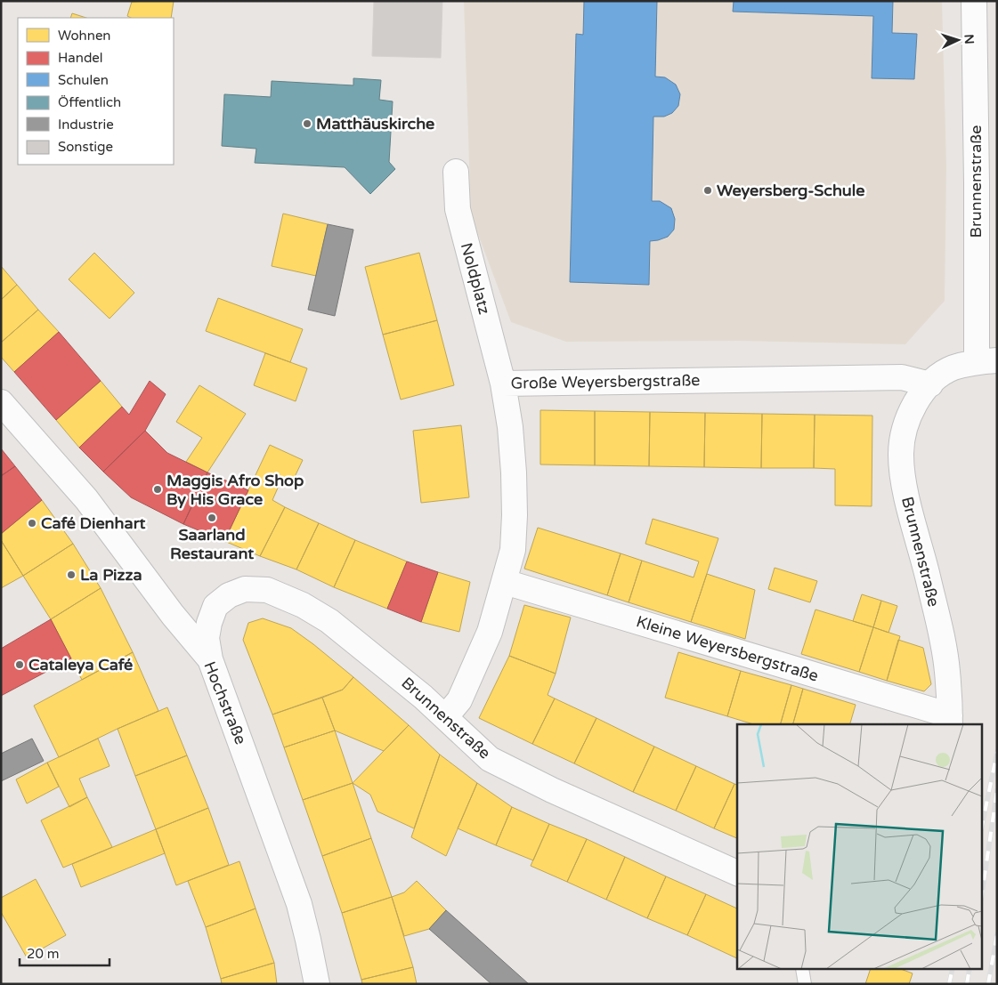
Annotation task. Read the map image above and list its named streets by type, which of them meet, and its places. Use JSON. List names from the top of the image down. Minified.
{"streets":{"street":["Brunnenstraße","Noldplatz","Große Weyersbergstraße","Kleine Weyersbergstraße","Hochstraße"]},"crossings":[["Brunnenstraße","Große Weyersbergstraße"],["Brunnenstraße","Kleine Weyersbergstraße"],["Brunnenstraße","Hochstraße"],["Noldplatz","Große Weyersbergstraße"],["Große Weyersbergstraße","Kleine Weyersbergstraße"]],"places":["Matthäuskirche","Weyersberg-Schule","Maggis Afro Shop By His Grace","Saarland Restaurant","Café Dienhart","La Pizza","Cataleya Café"],"legend":["Wohnen","Handel","Schulen","Öffentlich","Industrie","Sonstige"],"scale_bar":"20 m","north":"right"}
